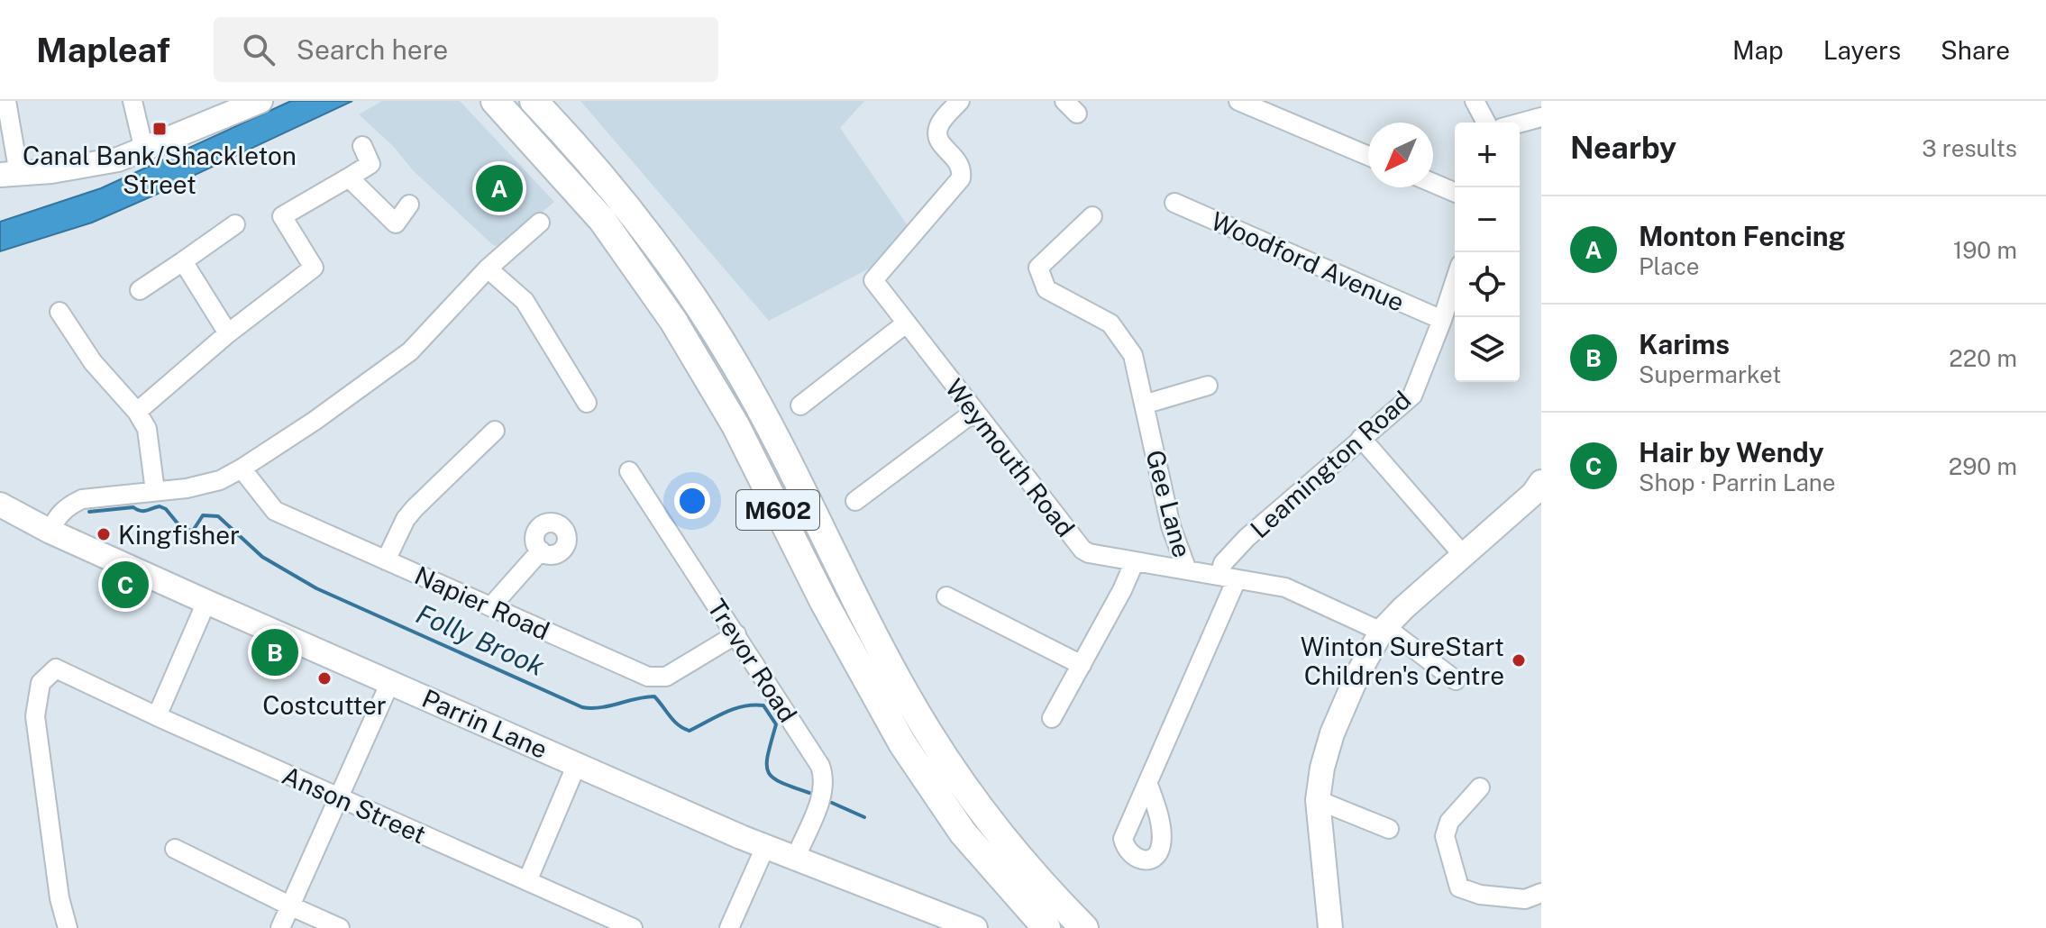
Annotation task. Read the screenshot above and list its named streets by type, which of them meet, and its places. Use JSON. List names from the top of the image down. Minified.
{"streets":{"highway":["M602"],"main road":["Parrin Lane"],"street":["Woodford Avenue","Weymouth Road","Leamington Road","Gee Lane","Napier Road","Trevor Road","Anson Street"]},"crossings":[["Woodford Avenue","Leamington Road"],["Weymouth Road","Gee Lane"],["Leamington Road","Gee Lane"],["Napier Road","Trevor Road"],["Trevor Road","Parrin Lane"]],"water":["Folly Brook"],"places":{"transit":["Canal Bank/Shackleton Street"],"other":["Kingfisher","Winton SureStart Children's Centre","Costcutter"]},"north":"bottom left","page":{"header":"Mapleaf","search":"Search here","nav":["Map","Layers","Share"],"heading":["Nearby","3 results"],"map_buttons":["+","−"],"pins":["A","C","B"],"list":[{"mark":"A","name":"Monton Fencing","note":"Place","value":"190 m"},{"mark":"B","name":"Karims","note":"Supermarket","value":"220 m"},{"mark":"C","name":"Hair by Wendy","note":"Shop · Parrin Lane","value":"290 m"}]}}
